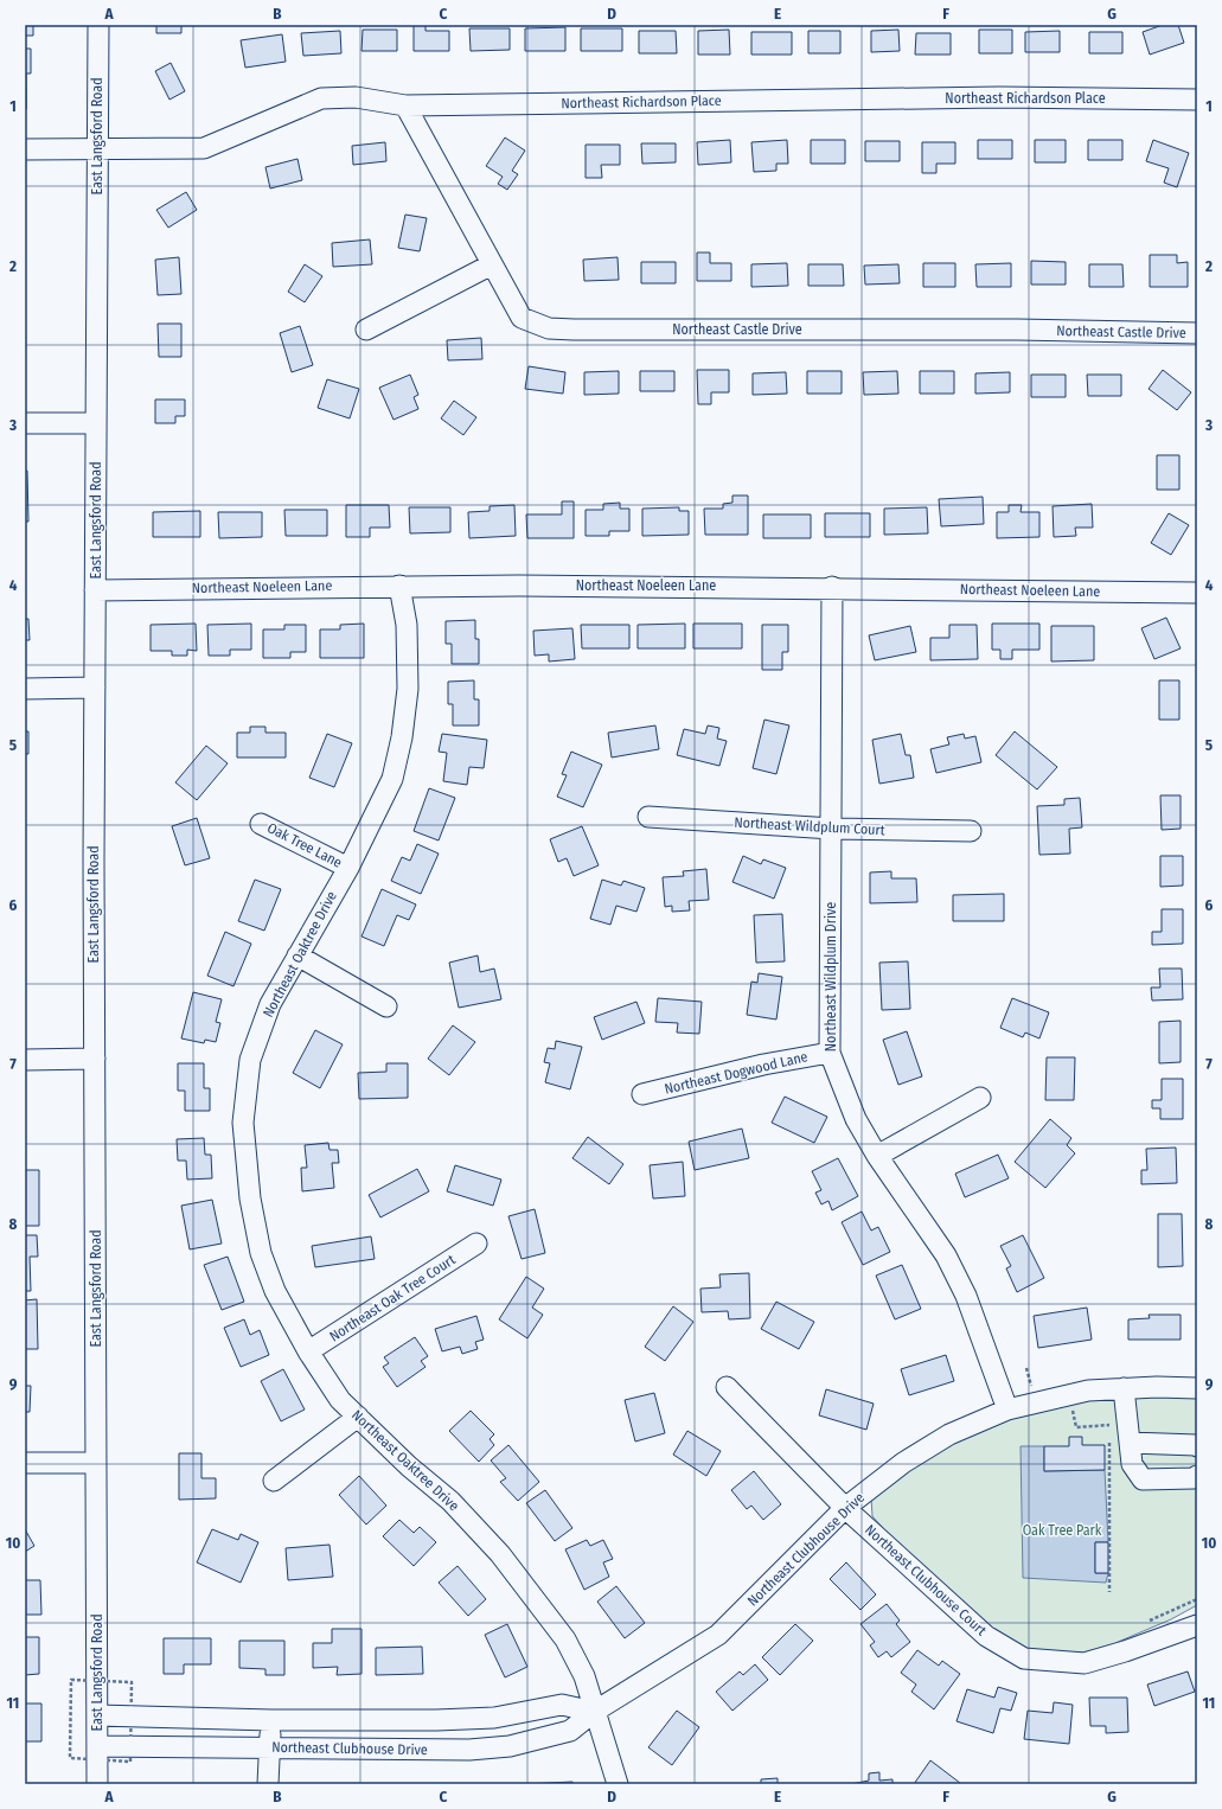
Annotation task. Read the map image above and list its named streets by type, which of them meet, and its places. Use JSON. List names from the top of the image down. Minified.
{"streets":{"street":["Northeast Richardson Place","East Langsford Road","Northeast Castle Drive","Northeast Noeleen Lane","Northeast Wildplum Court","Oak Tree Lane","Northeast Oaktree Drive","Northeast Wildplum Drive","Northeast Dogwood Lane","Northeast Oak Tree Court","Northeast Clubhouse Drive","Northeast Clubhouse Court"]},"crossings":[["Northeast Richardson Place","East Langsford Road"],["Northeast Richardson Place","Northeast Castle Drive"],["East Langsford Road","Northeast Noeleen Lane"],["East Langsford Road","Northeast Clubhouse Drive"],["Northeast Noeleen Lane","Northeast Oaktree Drive"],["Northeast Noeleen Lane","Northeast Wildplum Drive"],["Northeast Wildplum Court","Northeast Wildplum Drive"],["Oak Tree Lane","Northeast Oaktree Drive"],["Northeast Oaktree Drive","Northeast Oak Tree Court"],["Northeast Oaktree Drive","Northeast Clubhouse Drive"],["Northeast Wildplum Drive","Northeast Dogwood Lane"],["Northeast Wildplum Drive","Northeast Clubhouse Drive"],["Northeast Clubhouse Drive","Northeast Clubhouse Court"]],"parks":["Oak Tree Park"],"grid":{"columns":["A","B","C","D","E","F","G"],"rows":["1","2","3","4","5","6","7","8","9","10","11"]}}
